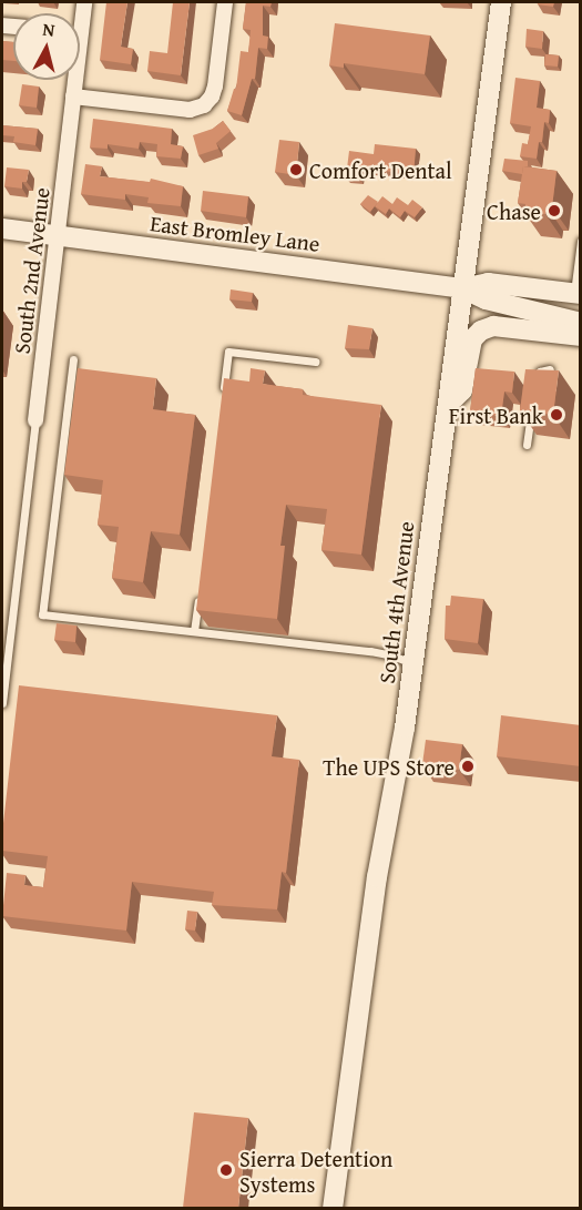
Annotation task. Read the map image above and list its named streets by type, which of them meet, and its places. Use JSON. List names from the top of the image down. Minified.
{"streets":{"main road":["East Bromley Lane","South 4th Avenue"],"street":["South 2nd Avenue"]},"crossings":[["East Bromley Lane","South 2nd Avenue"],["East Bromley Lane","South 4th Avenue"]],"places":["Comfort Dental","Chase","First Bank","The UPS Store","Sierra Detention Systems"],"north":"top"}
